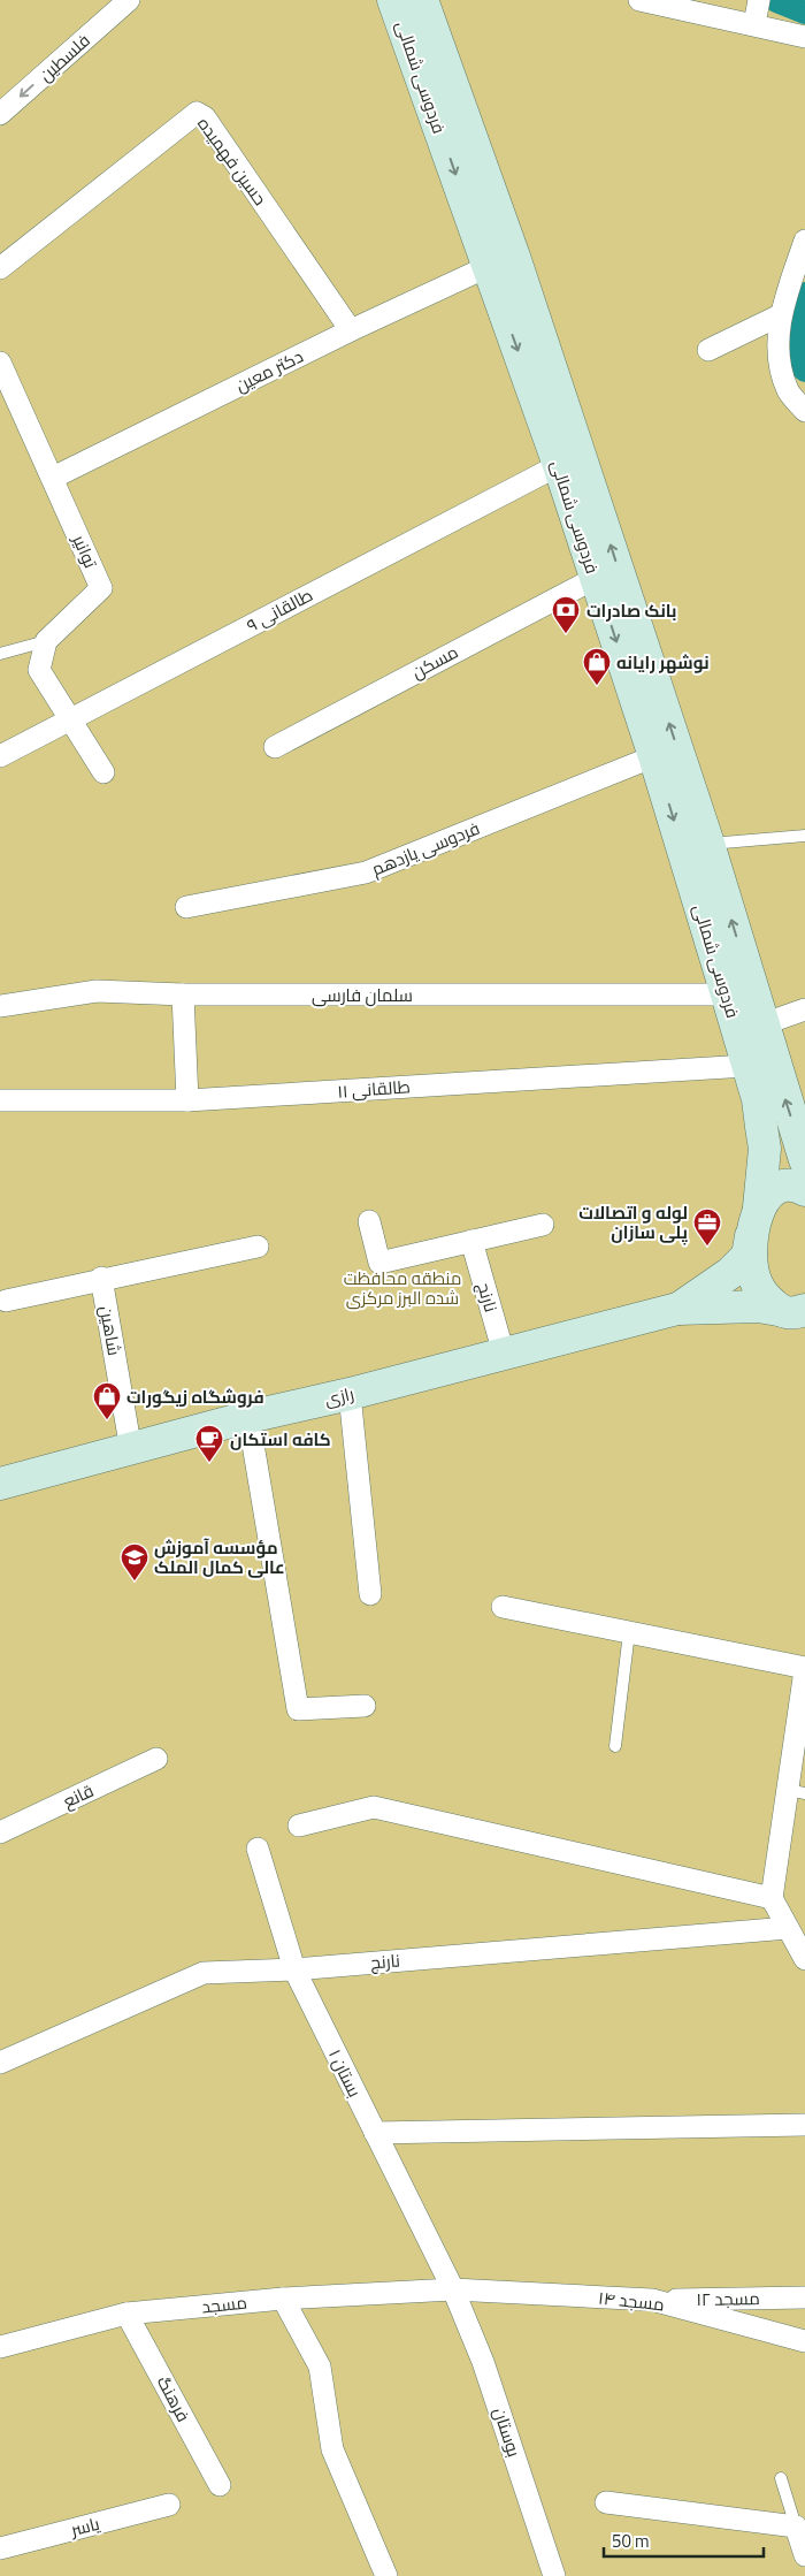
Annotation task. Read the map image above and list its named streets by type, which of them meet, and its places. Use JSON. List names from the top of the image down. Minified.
{"streets":{"street":["فلسطین","فردوسی شمالی","حسین فهمیده","دکتر معین","توانیر","طالقانی ۹","مسکن","فردوسی یازدهم","سلمان فارسی","طالقانی ۱۱","نارنج","شاهین","رازی","قانع","بستان ۱","مسجد ۱۲","مسجد ۱۴","مسجد","فرهنگ","بوستان","یاسر"]},"crossings":[["فردوسی شمالی","دکتر معین"],["فردوسی شمالی","طالقانی ۹"],["فردوسی شمالی","مسکن"],["فردوسی شمالی","فردوسی یازدهم"],["فردوسی شمالی","سلمان فارسی"],["فردوسی شمالی","طالقانی ۱۱"],["حسین فهمیده","دکتر معین"],["دکتر معین","توانیر"],["نارنج","رازی"],["نارنج","بستان ۱"],["شاهین","رازی"],["بستان ۱","مسجد ۱۴"],["بستان ۱","مسجد"],["بستان ۱","بوستان"],["مسجد ۱۲","مسجد ۱۴"],["مسجد ۱۴","مسجد"],["مسجد ۱۴","بوستان"],["مسجد","فرهنگ"],["مسجد","بوستان"]],"one_way":["فلسطین"],"parks":["منطقه محافظت شده البرز مرکزی"],"places":{"bank":["بانک صادرات"],"shop":["نوشهر رایانه","فروشگاه زیگورات"],"office":["لوله و اتصالات پلی سازان"],"cafe":["کافه استکان"],"school or university":["مؤسسه آموزش عالی کمال الملک"]},"scale_bar":"50 m"}
